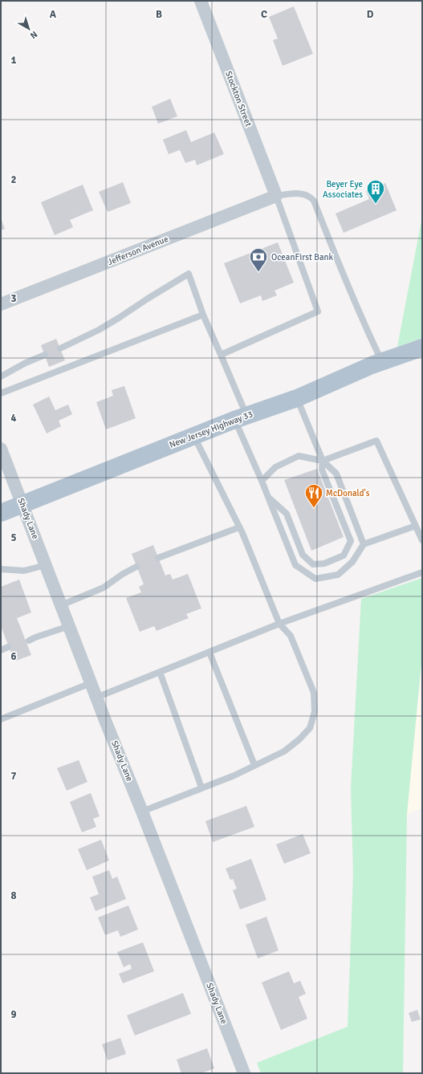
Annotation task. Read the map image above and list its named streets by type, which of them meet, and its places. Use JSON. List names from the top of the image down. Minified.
{"streets":{"main road":["New Jersey Highway 33"],"street":["Stockton Street","Jefferson Avenue","Shady Lane"]},"crossings":[["Stockton Street","Jefferson Avenue"],["New Jersey Highway 33","Shady Lane"]],"places":{"building":["Beyer Eye Associates"],"bank":["OceanFirst Bank"],"restaurant":["McDonald's"]},"north":"bottom right","grid":{"columns":["A","B","C","D"],"rows":["1","2","3","4","5","6","7","8","9"]}}
